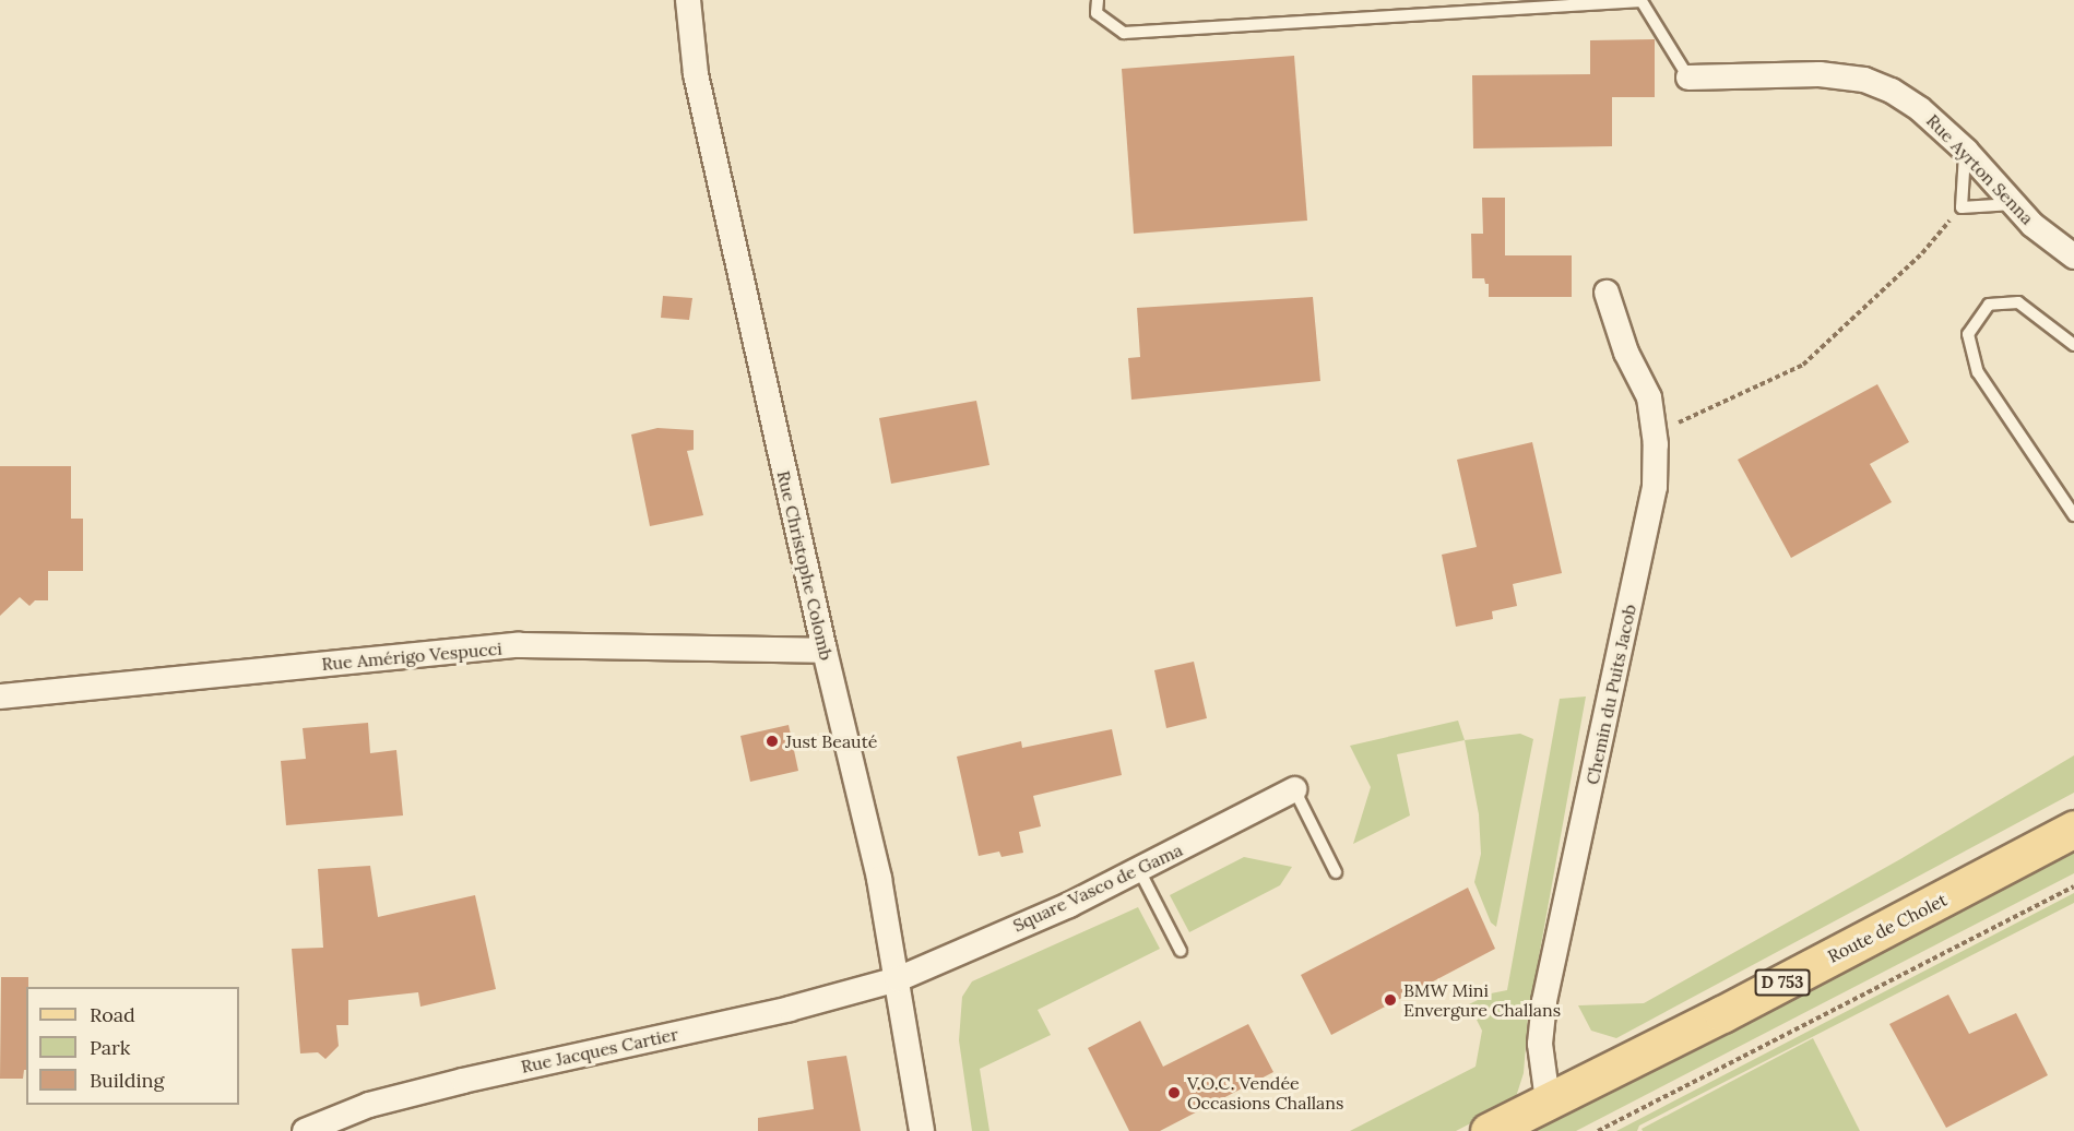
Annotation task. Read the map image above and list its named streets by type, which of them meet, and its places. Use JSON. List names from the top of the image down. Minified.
{"streets":{"main road":["Route de Cholet","D 753"],"street":["Rue Ayrton Senna","Rue Christophe Colomb","Rue Amérigo Vespucci","Chemin du Puits Jacob","Square Vasco de Gama","Rue Jacques Cartier"]},"crossings":[["Rue Christophe Colomb","Rue Amérigo Vespucci"],["Rue Christophe Colomb","Square Vasco de Gama"],["Rue Christophe Colomb","Rue Jacques Cartier"],["Chemin du Puits Jacob","Route de Cholet"],["Square Vasco de Gama","Rue Jacques Cartier"]],"places":["Just Beauté","BMW Mini Envergure Challans","V.O.C. Vendée Occasions Challans"],"legend":["Road","Park","Building"]}
